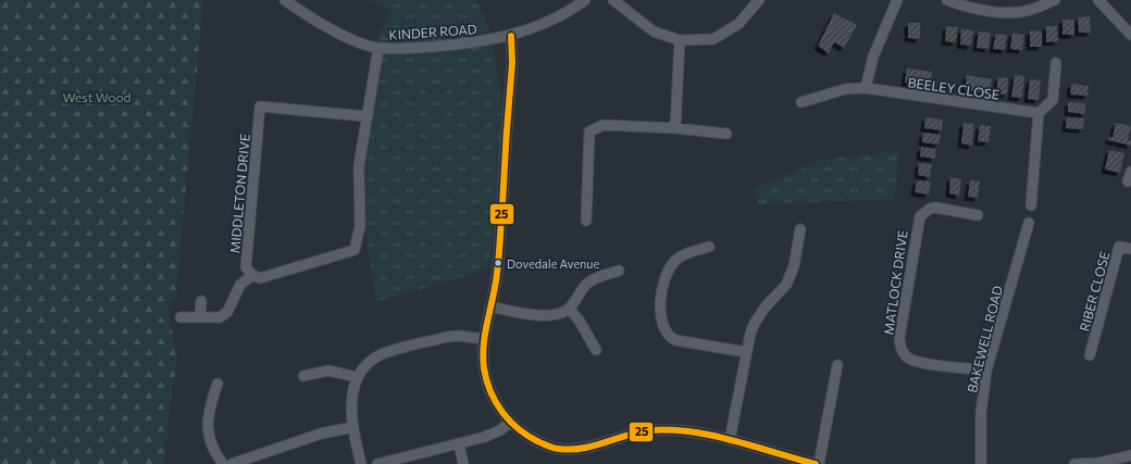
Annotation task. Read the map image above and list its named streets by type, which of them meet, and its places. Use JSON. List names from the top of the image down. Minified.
{"streets":{"street":["KINDER ROAD","BEELEY CLOSE","MIDDLETON DRIVE","MATLOCK DRIVE","RIBER CLOSE","BAKEWELL ROAD"]},"crossings":[["MATLOCK DRIVE","BAKEWELL ROAD"]],"parks":["West Wood"],"places":["Dovedale Avenue"],"lines":["transit line 25"]}
